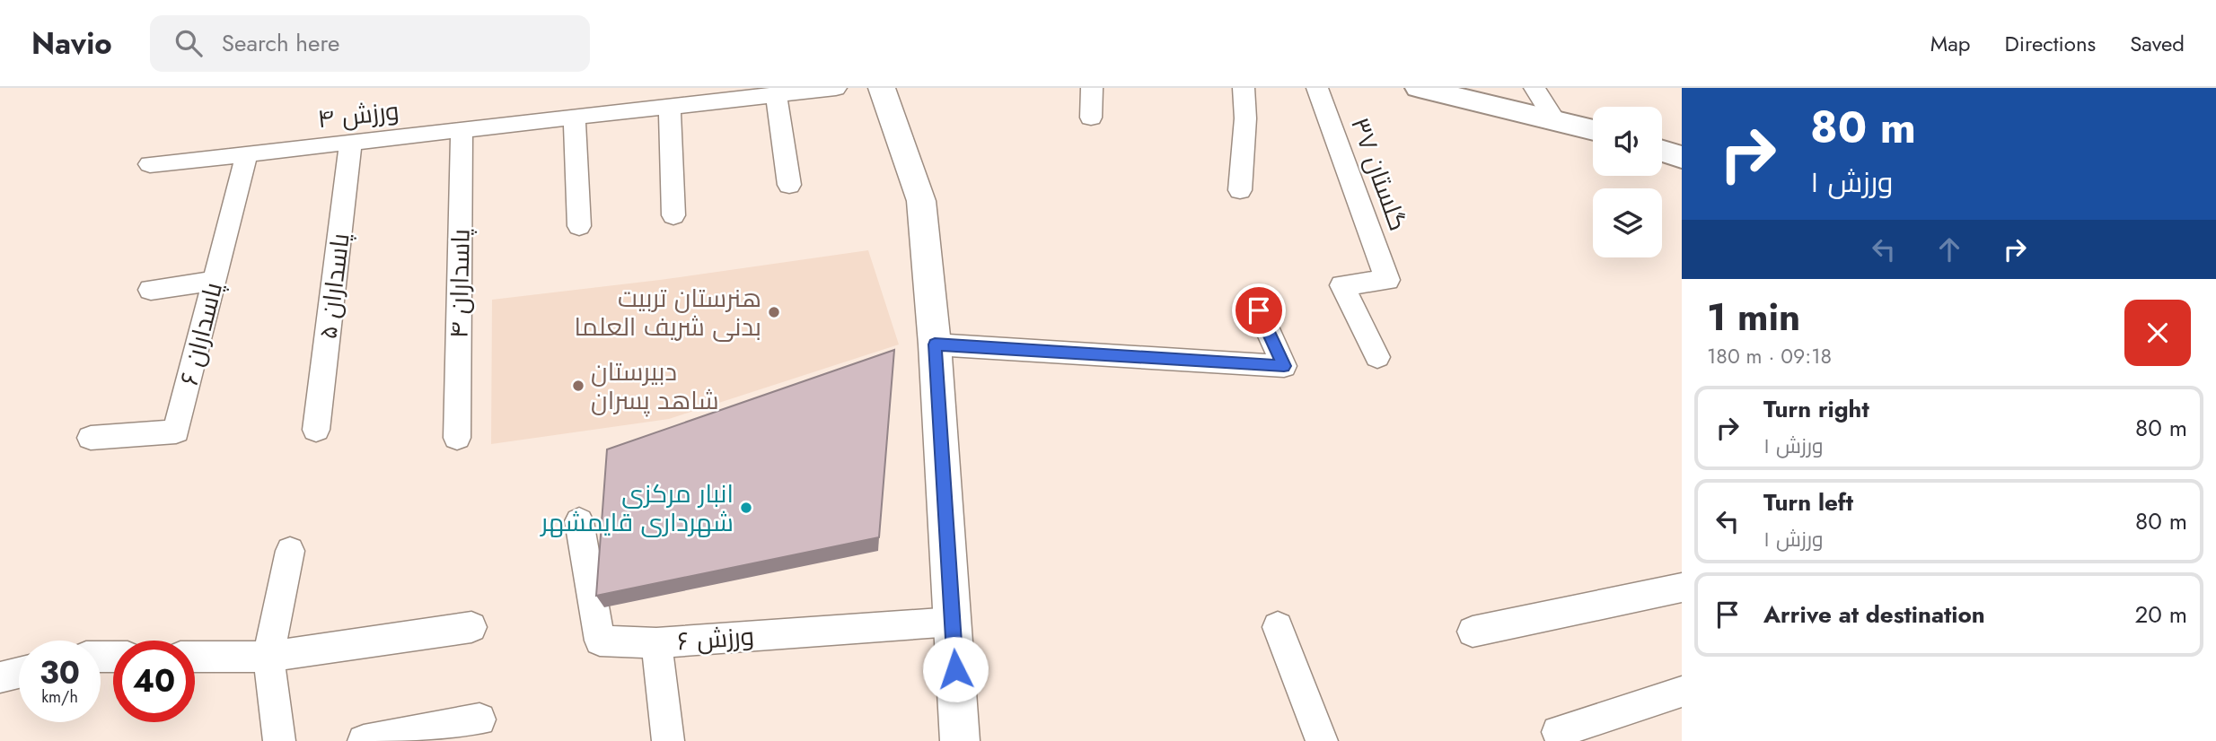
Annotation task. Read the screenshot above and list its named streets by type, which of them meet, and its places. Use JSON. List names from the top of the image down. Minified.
{"streets":{"street":["ورزش ۴","گلستان ۳۷","پاسداران ۴","پاسداران ۵","پاسداران ۶","ورزش ۶"]},"crossings":[["ورزش ۴","پاسداران ۴"],["ورزش ۴","پاسداران ۵"],["ورزش ۴","پاسداران ۶"]],"places":["هنرستان تربیت بدنی شریف العلما","دبیرستان شاهد پسران","انبار مرکزی شهرداری قایمشهر"],"page":{"header":"Navio","search":"Search here","nav":["Map","Directions","Saved"],"turn":["80 m","ورزش ۱"],"heading":["1 min","180 m · 09:18"],"list":[{"name":"Turn right","note":"ورزش ۱","value":"80 m"},{"name":"Turn left","note":"ورزش ۱","value":"80 m"},{"name":"Arrive at destination","value":"20 m"}],"speed":"30 km/h","limit":"40"}}
